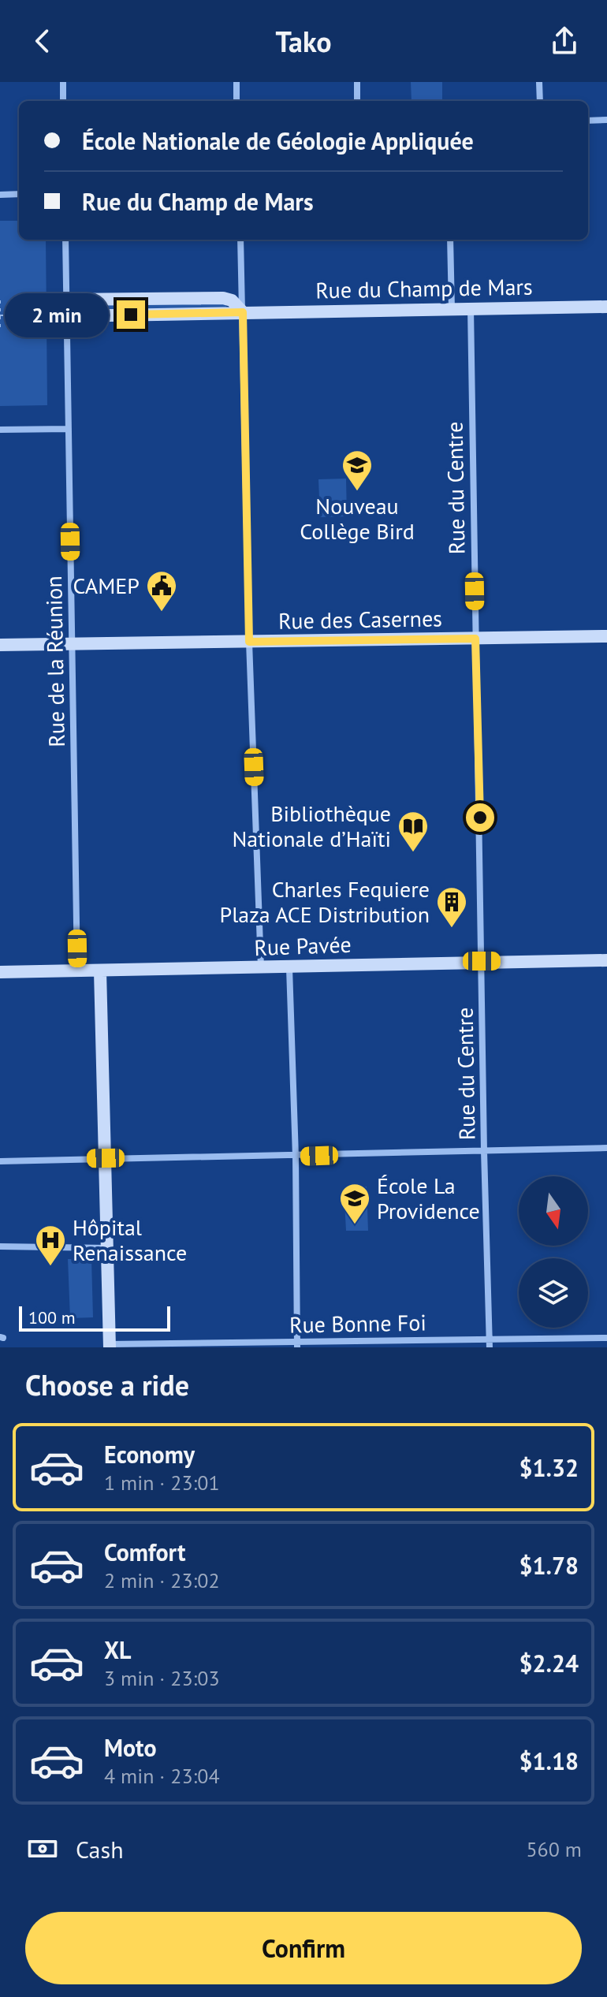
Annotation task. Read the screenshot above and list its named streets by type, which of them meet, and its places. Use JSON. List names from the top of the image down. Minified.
{"streets":{"main road":["Rue du Champ de Mars","Rue des Casernes","Rue Pavée"],"street":["Rue du Centre","Rue de la Réunion","Rue Bonne Foi"]},"crossings":[["Rue du Champ de Mars","Rue du Centre"],["Rue du Champ de Mars","Rue de la Réunion"],["Rue du Centre","Rue des Casernes"],["Rue du Centre","Rue Pavée"],["Rue du Centre","Rue Bonne Foi"],["Rue des Casernes","Rue de la Réunion"],["Rue de la Réunion","Rue Pavée"]],"places":{"school or university":["Nouveau Collège Bird","École La Providence"],"public building":["CAMEP"],"library":["Bibliothèque Nationale d’Haïti"],"building":["Charles Fequiere Plaza ACE Distribution"],"hospital":["Hôpital Renaissance"]},"scale_bar":"100 m","north":"bottom","page":{"header":"Tako","banner":["École Nationale de Géologie Appliquée","Rue du Champ de Mars"],"bubble":"2 min","scale":"100 m","heading":"Choose a ride","list":[{"name":"Economy","note":"1 min · 23:01","value":"$1.32"},{"name":"Comfort","note":"2 min · 23:02","value":"$1.78"},{"name":"XL","note":"3 min · 23:03","value":"$2.24"},{"name":"Moto","note":"4 min · 23:04","value":"$1.18"}],"pay":["Cash","560 m"],"buttons":"Confirm"}}
